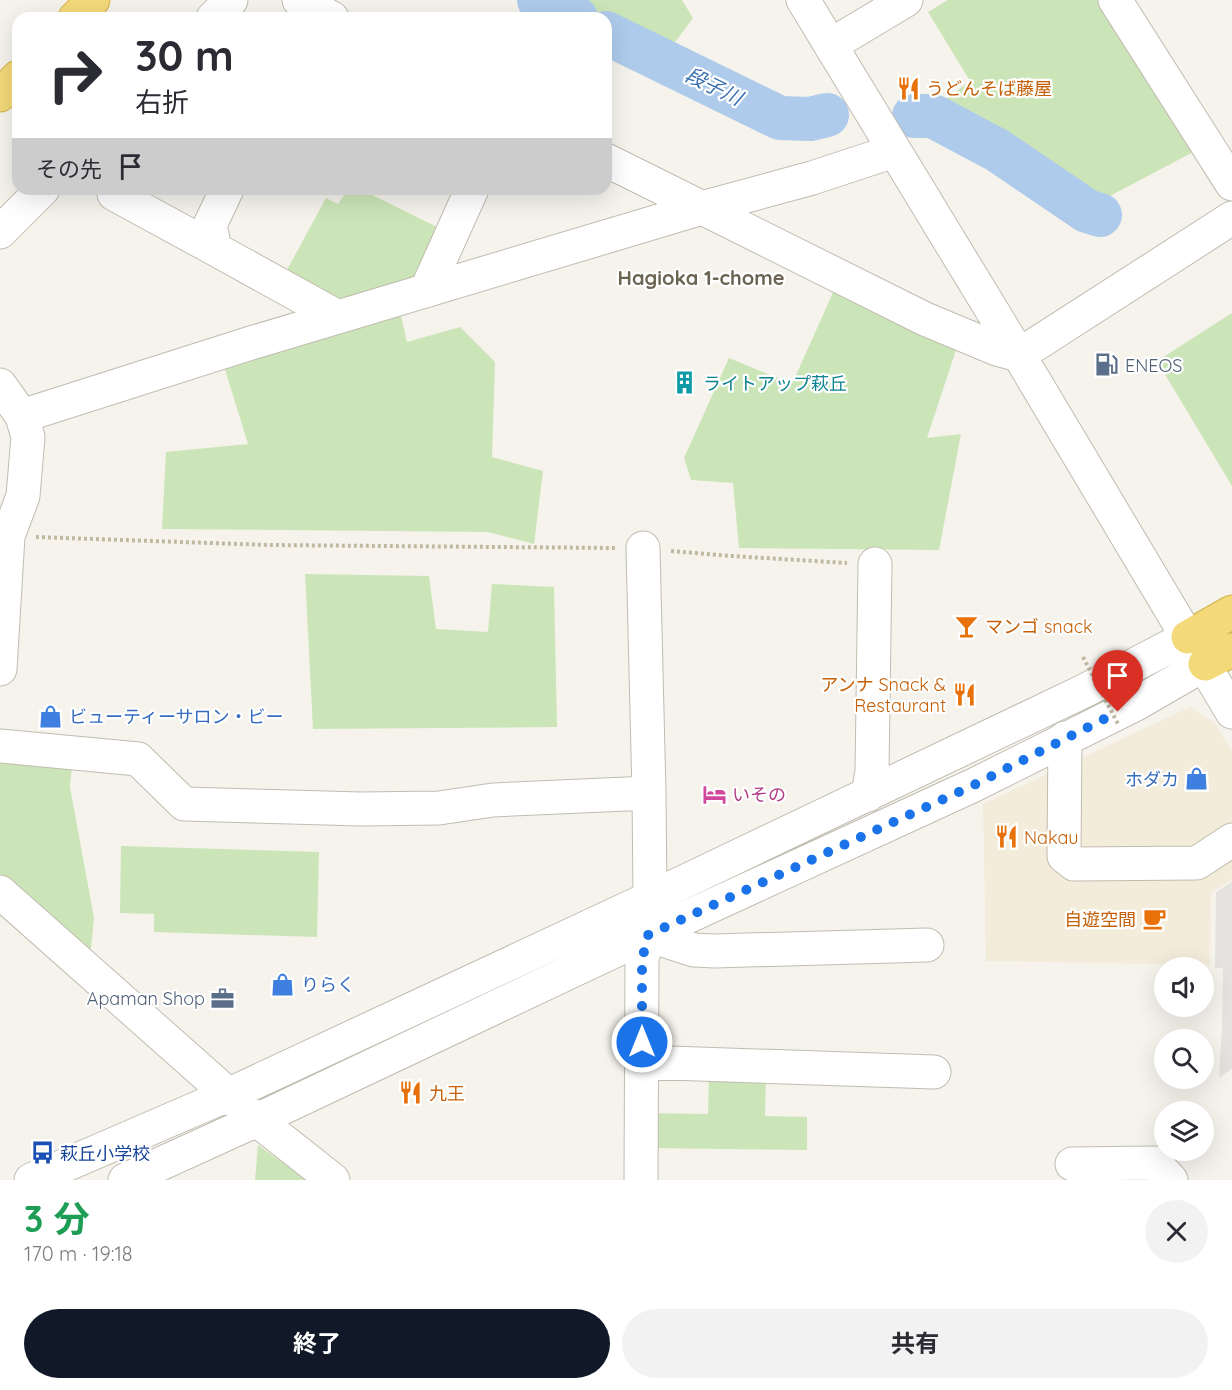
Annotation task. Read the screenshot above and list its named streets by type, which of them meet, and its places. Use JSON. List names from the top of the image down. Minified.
{"districts":["Hagioka 1-chome"],"water":["段子川"],"places":{"restaurant":["うどんそば藤屋","アンナ Snack & Restaurant","Nakau","九王"],"fuel station":["ENEOS"],"building":["ライトアップ萩丘"],"bar":["マンゴ snack"],"shop":["ビューティーサロン・ビー","ホダカ","りらく"],"hotel":["いその"],"cafe":["自遊空間"],"office":["Apaman Shop"],"bus stop":["萩丘小学校"]},"page":{"turn":["30 m","右折"],"then":"その先","heading":["3 分","170 m · 19:18"],"buttons":["終了","共有"]}}
